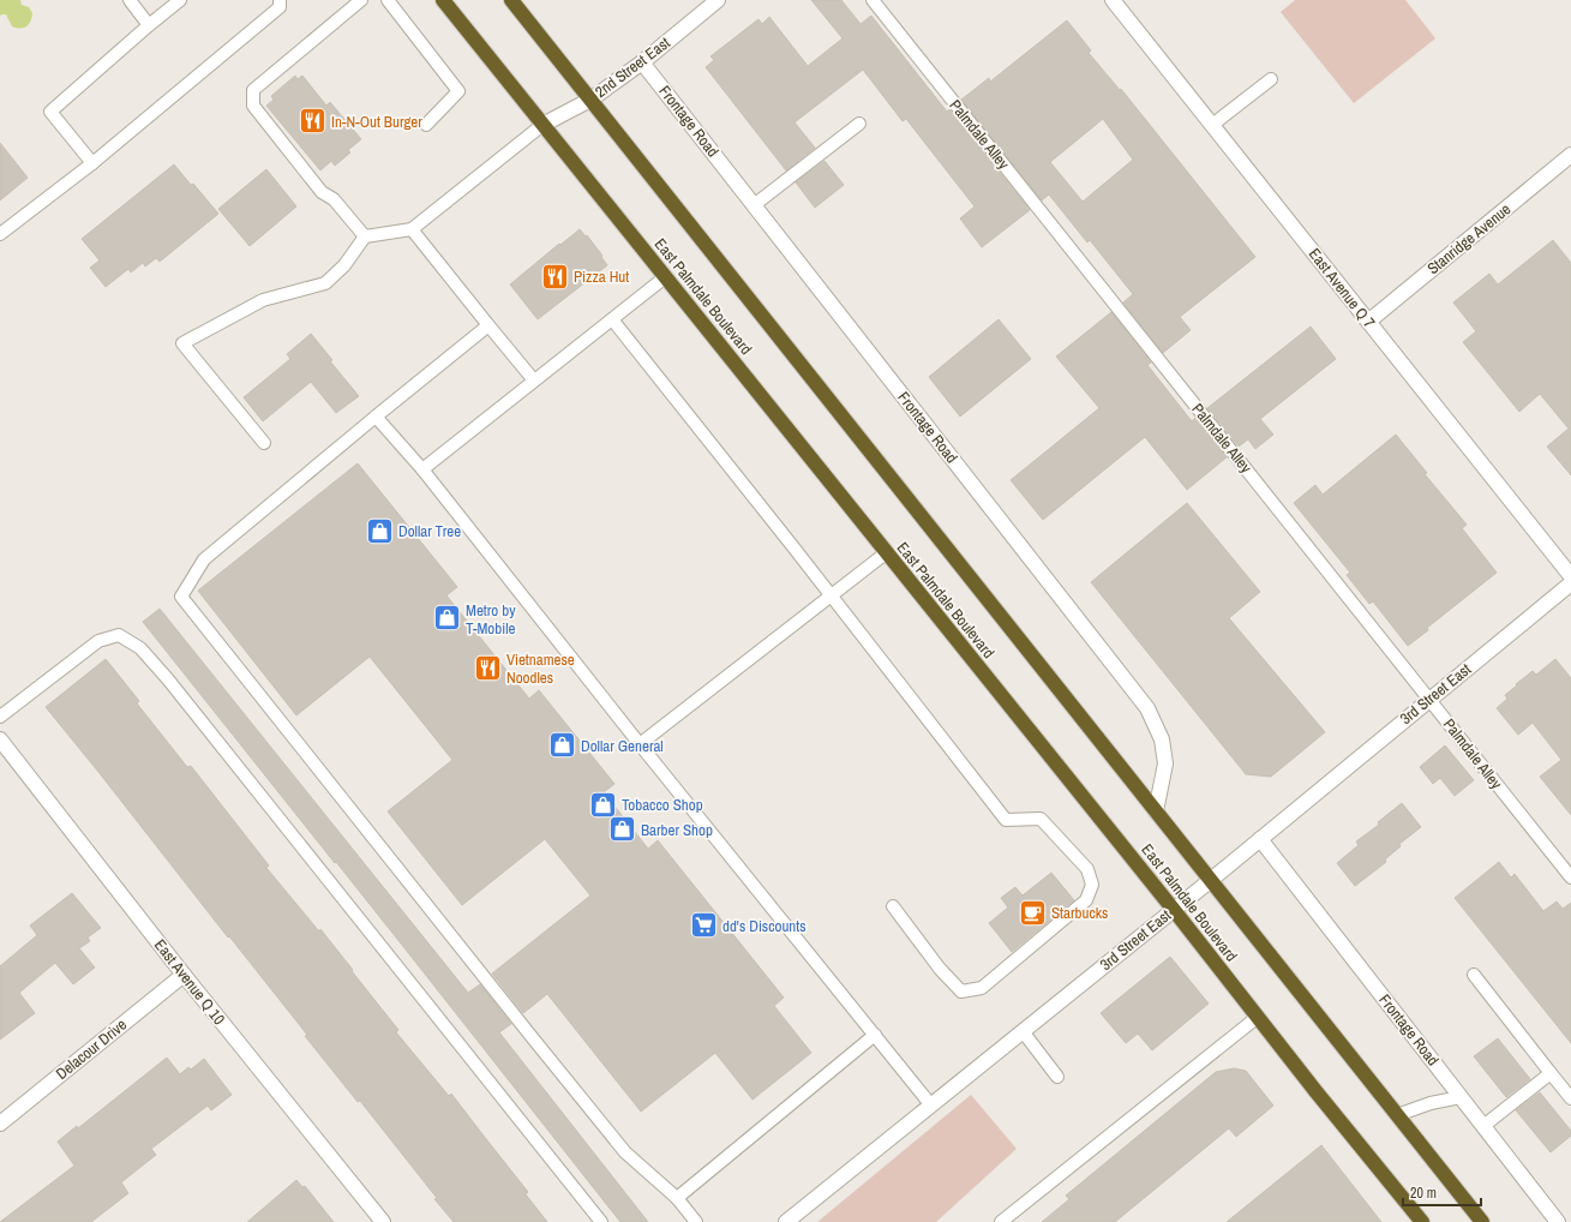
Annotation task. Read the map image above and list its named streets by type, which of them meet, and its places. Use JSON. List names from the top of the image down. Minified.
{"streets":{"highway":["East Palmdale Boulevard"],"street":["2nd Street East","Frontage Road","Stanridge Avenue","East Avenue Q 7","3rd Street East","East Avenue Q 10","Delacour Drive"],"lane":["Palmdale Alley"]},"crossings":[["2nd Street East","Frontage Road"],["2nd Street East","East Palmdale Boulevard"],["Frontage Road","East Palmdale Boulevard"],["Frontage Road","3rd Street East"],["Palmdale Alley","3rd Street East"],["Stanridge Avenue","East Avenue Q 7"],["East Palmdale Boulevard","3rd Street East"],["East Avenue Q 10","Delacour Drive"]],"places":{"restaurant":["In-N-Out Burger","Pizza Hut","Vietnamese Noodles"],"shop":["Dollar Tree","Metro by T-Mobile","Dollar General","Tobacco Shop","Barber Shop"],"cafe":["Starbucks"],"supermarket":["dd's Discounts"]},"scale_bar":"20 m"}
